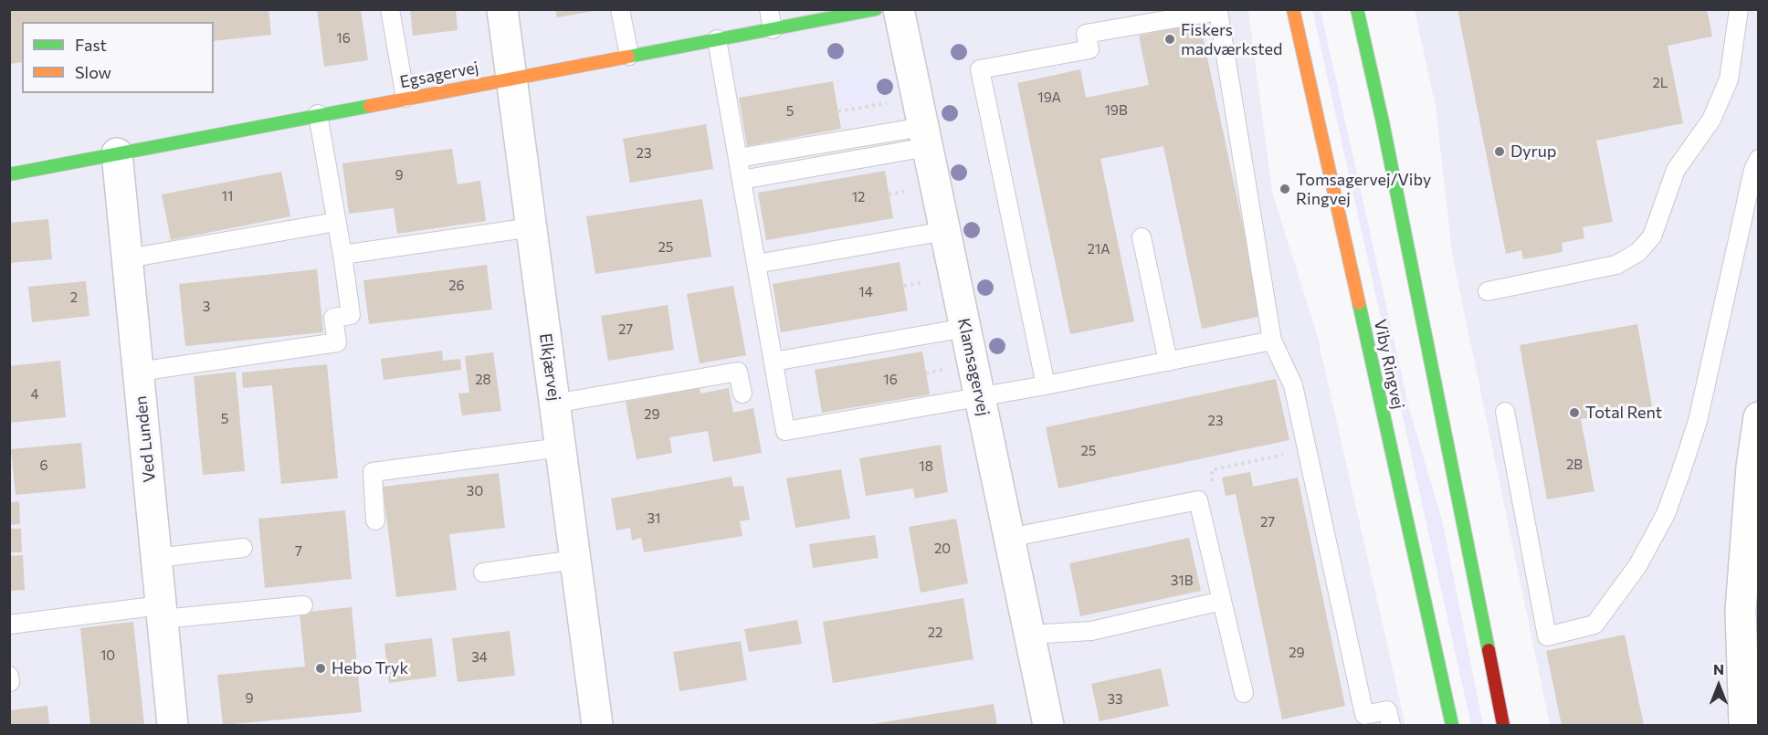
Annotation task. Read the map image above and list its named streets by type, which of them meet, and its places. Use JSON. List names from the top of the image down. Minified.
{"streets":{"main road":["Egsagervej","Viby Ringvej"],"street":["Elkjærvej","Klamsagervej","Ved Lunden"]},"crossings":[["Egsagervej","Elkjærvej"],["Egsagervej","Ved Lunden"]],"places":["Fiskers madværksted","Dyrup","Tomsagervej/Viby Ringvej","Total Rent","Hebo Tryk"],"house_numbers":["16","2L","19A","19B","5","23","9","11","12","25","21A","26","14","2","3","27","28","16","4","29","5","23","25","2B","6","18","30","31","27","20","7","31B","22","29","10","34","9","33"],"legend":["Fast","Slow"],"north":"top"}
